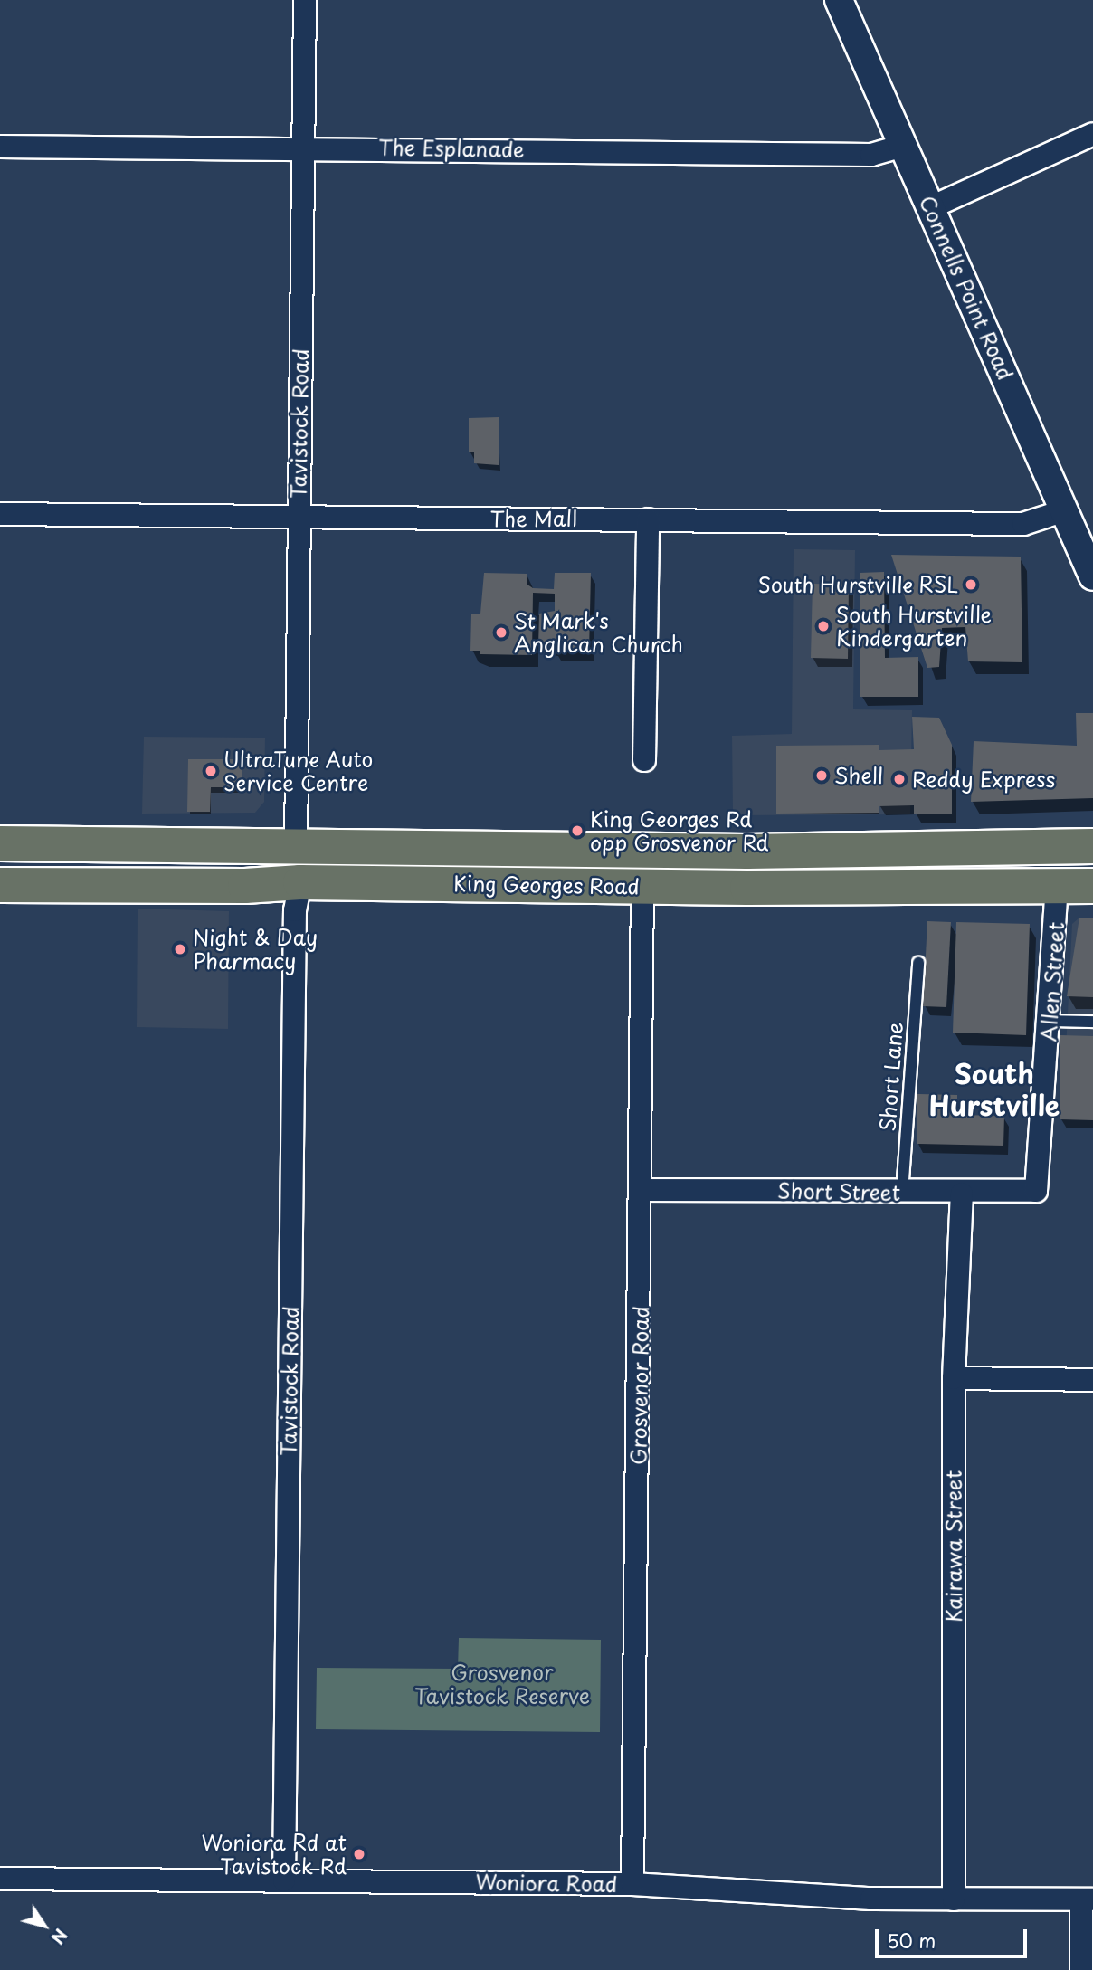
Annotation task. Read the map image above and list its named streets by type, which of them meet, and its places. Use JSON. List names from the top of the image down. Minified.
{"streets":{"highway":["King Georges Road"],"street":["The Esplanade","Connells Point Road","Tavistock Road","The Mall","Allen Street","Short Street","Grosvenor Road","Kairawa Street","Woniora Road"],"lane":["Short Lane"]},"crossings":[["The Esplanade","Connells Point Road"],["The Esplanade","Tavistock Road"],["Connells Point Road","The Mall"],["Tavistock Road","The Mall"],["Tavistock Road","King Georges Road"],["Tavistock Road","Woniora Road"],["King Georges Road","Allen Street"],["King Georges Road","Grosvenor Road"],["Allen Street","Short Street"],["Short Lane","Short Street"],["Short Street","Grosvenor Road"],["Short Street","Kairawa Street"],["Grosvenor Road","Woniora Road"],["Kairawa Street","Woniora Road"]],"districts":["South Hurstville"],"parks":["Grosvenor Tavistock Reserve"],"places":["South Hurstville RSL","South Hurstville Kindergarten","St Mark's Anglican Church","UltraTune Auto Service Centre","Shell","Reddy Express","King Georges Rd opp Grosvenor Rd","Night & Day Pharmacy","Woniora Rd at Tavistock Rd"],"scale_bar":"50 m","north":"bottom right"}
